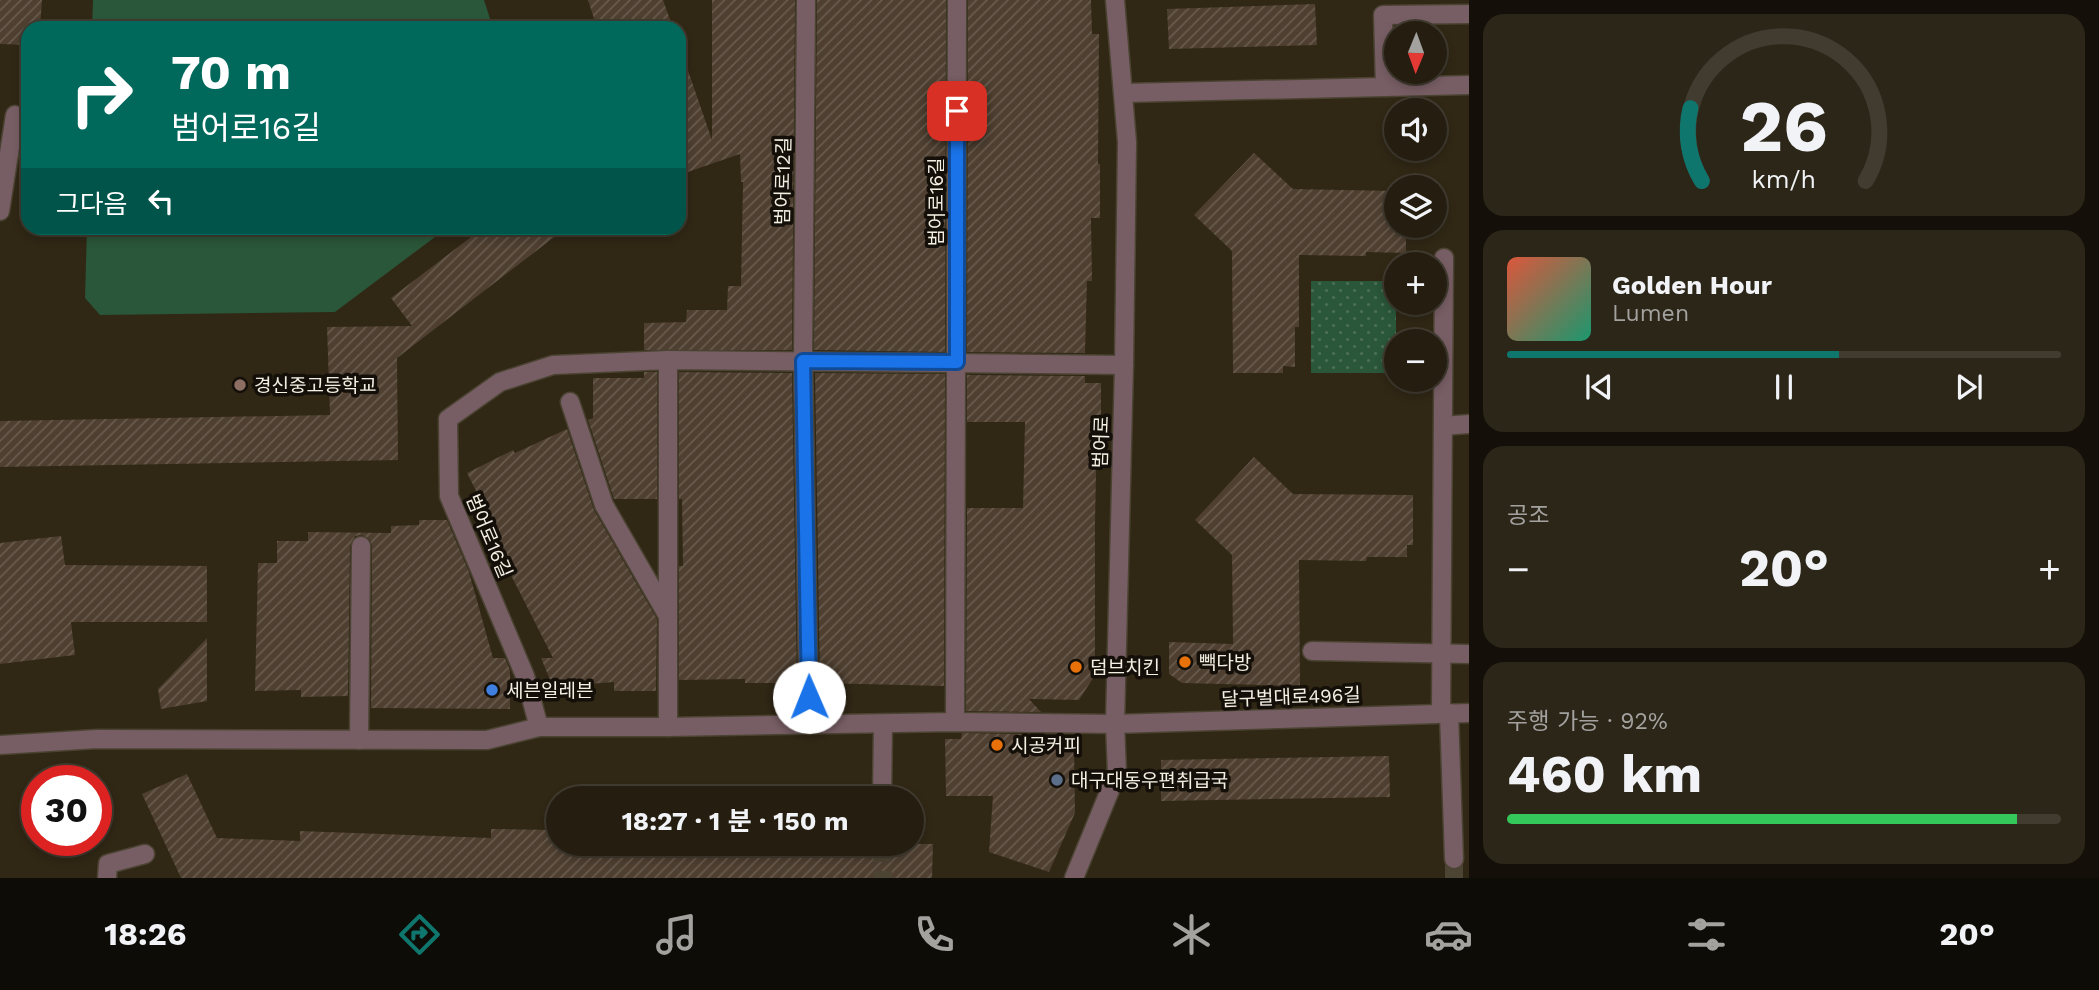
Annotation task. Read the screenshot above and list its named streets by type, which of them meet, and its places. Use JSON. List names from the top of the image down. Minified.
{"streets":{"street":["범어로12길","범어로16길","범어로","달구벌대로496길"]},"crossings":[["범어로12길","범어로16길"],["범어로16길","범어로"],["범어로","달구벌대로496길"]],"places":["경신중고등학교","빽다방","덤브치킨","세븐일레븐","시공커피","대구대동우편취급국"],"north":"bottom","page":{"map_buttons":["+","−"],"turn":["70 m","범어로16길"],"then":"그다음","song":["Golden Hour","Lumen"],"tile":["공조",["주행 가능 · 92%","460 km"]],"heat":["−","20°","+"],"limit":"30","trip":"18:27 · 1 분 · 150 m","tabs":["18:26","20°"],"gauge":["26","km/h"]}}
